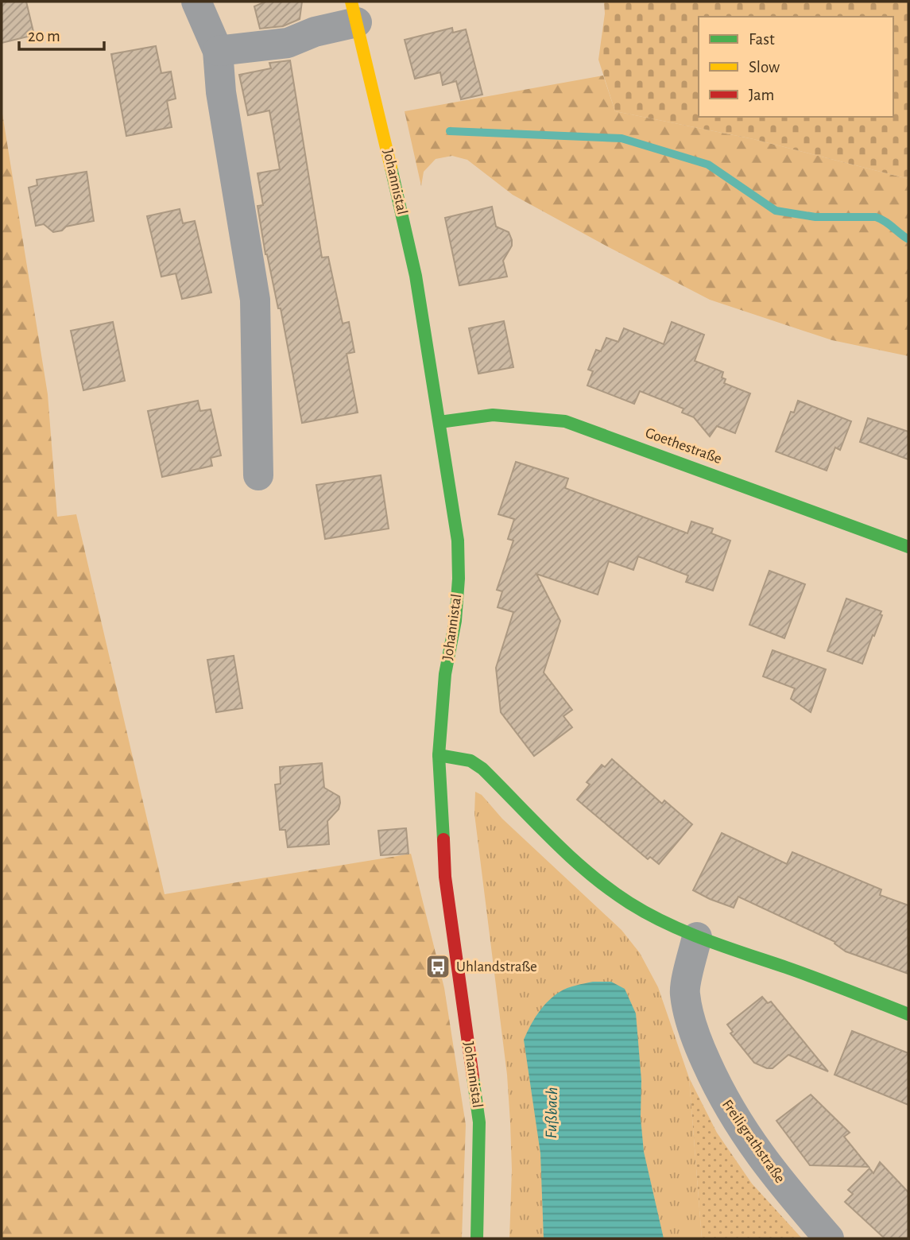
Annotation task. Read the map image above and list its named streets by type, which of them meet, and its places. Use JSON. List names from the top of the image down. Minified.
{"streets":{"main road":["Johannistal","Goethestraße"],"street":["Freiligrathstraße"]},"crossings":[["Johannistal","Goethestraße"]],"water":["Fußbach"],"places":{"bus stop":["Uhlandstraße"]},"legend":["Fast","Slow","Jam"],"scale_bar":"20 m"}
